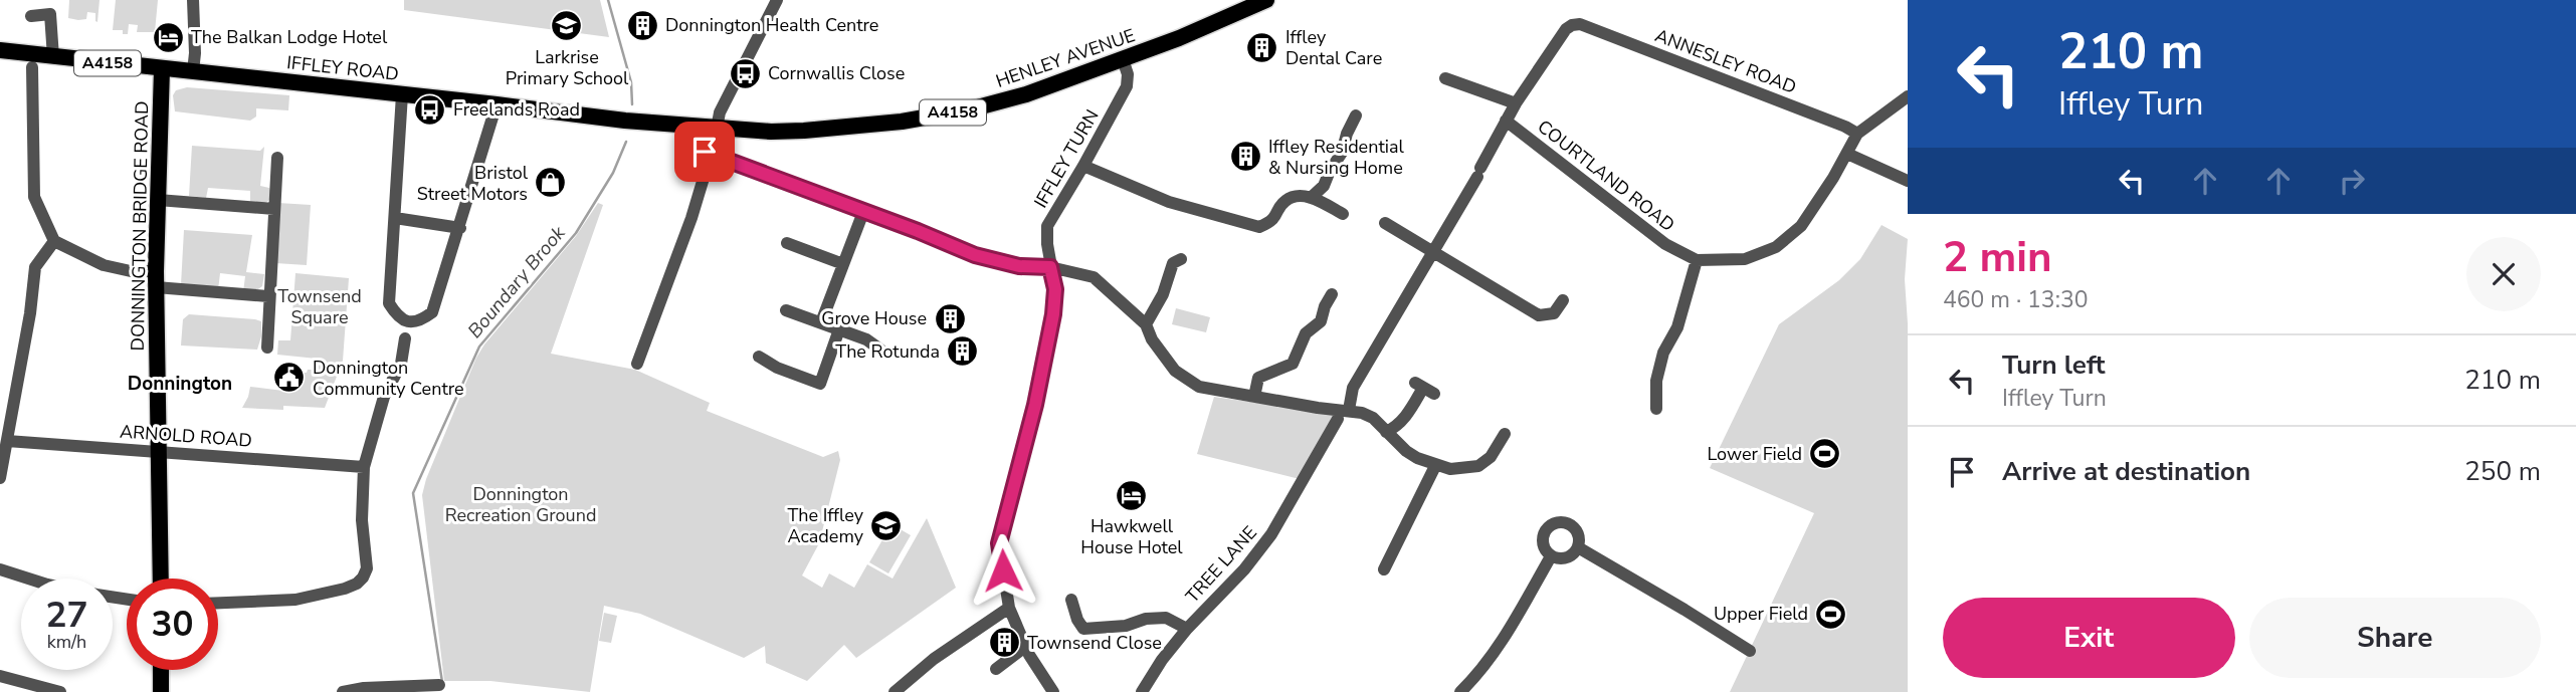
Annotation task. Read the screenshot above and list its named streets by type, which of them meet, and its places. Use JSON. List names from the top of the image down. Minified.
{"streets":{"main road":["HENLEY AVENUE","A4158","IFFLEY ROAD","DONNINGTON BRIDGE ROAD"],"street":["ANNESLEY ROAD","IFFLEY TURN","COURTLAND ROAD","ARNOLD ROAD","TREE LANE"]},"crossings":[["HENLEY AVENUE","IFFLEY ROAD"],["HENLEY AVENUE","IFFLEY TURN"],["ANNESLEY ROAD","COURTLAND ROAD"],["ANNESLEY ROAD","TREE LANE"],["IFFLEY ROAD","DONNINGTON BRIDGE ROAD"],["COURTLAND ROAD","TREE LANE"],["DONNINGTON BRIDGE ROAD","ARNOLD ROAD"]],"districts":["Donnington"],"water":["Boundary Brook"],"parks":["Townsend Square","Donnington Recreation Ground"],"places":{"building":["Donnington Health Centre","Iffley Dental Care","Iffley Residential & Nursing Home","Grove House","The Rotunda","Townsend Close"],"school or university":["Larkrise Primary School","The Iffley Academy"],"hotel":["The Balkan Lodge Hotel","Hawkwell House Hotel"],"bus stop":["Cornwallis Close","Freelands Road"],"shop":["Bristol Street Motors"],"public building":["Donnington Community Centre"],"sports":["Lower Field","Upper Field"]},"page":{"turn":["210 m","Iffley Turn"],"heading":["2 min","460 m · 13:30"],"list":[{"name":"Turn left","note":"Iffley Turn","value":"210 m"},{"name":"Arrive at destination","value":"250 m"}],"speed":"27 km/h","limit":"30","buttons":["Exit","Share"]}}
